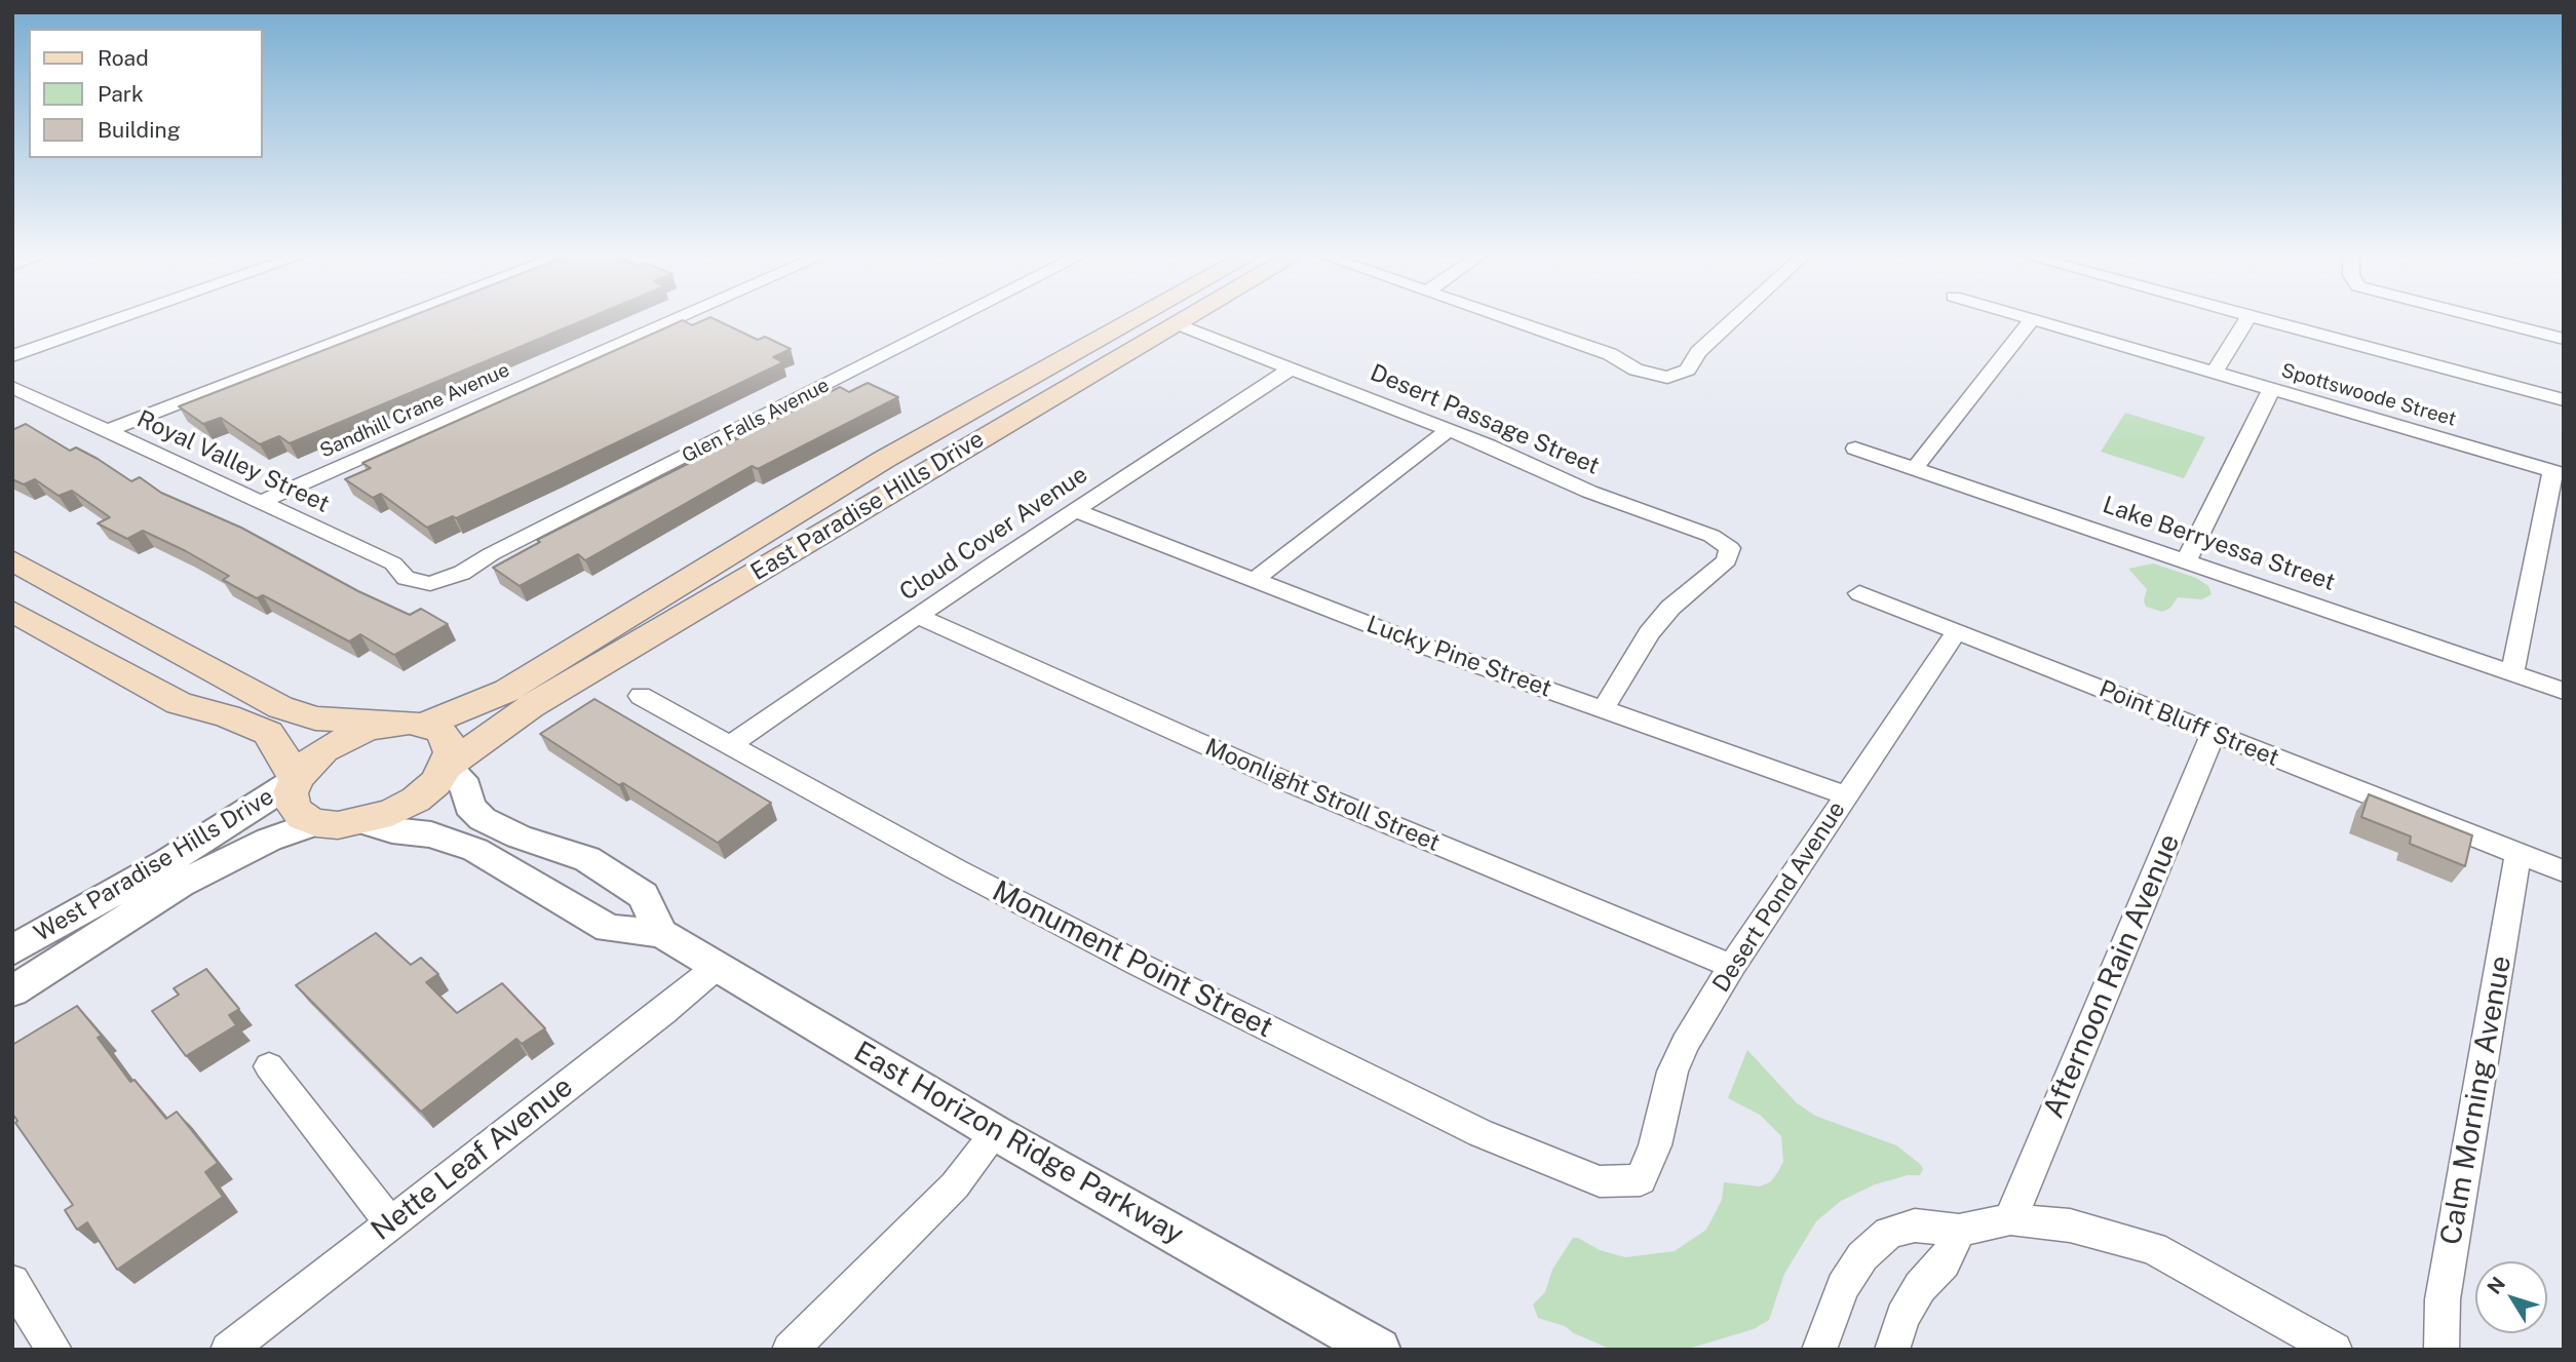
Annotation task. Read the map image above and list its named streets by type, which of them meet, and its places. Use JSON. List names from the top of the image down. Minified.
{"streets":{"main road":["East Paradise Hills Drive"],"street":["Spottswoode Street","Sandhill Crane Avenue","Desert Passage Street","Glen Falls Avenue","Royal Valley Street","Cloud Cover Avenue","Lake Berryessa Street","Lucky Pine Street","Point Bluff Street","Moonlight Stroll Street","West Paradise Hills Drive","Desert Pond Avenue","Monument Point Street","Afternoon Rain Avenue","Calm Morning Avenue","East Horizon Ridge Parkway","Nette Leaf Avenue"]},"crossings":[["Sandhill Crane Avenue","Royal Valley Street"],["Desert Passage Street","East Paradise Hills Drive"],["Desert Passage Street","Cloud Cover Avenue"],["Desert Passage Street","Lucky Pine Street"],["Glen Falls Avenue","Royal Valley Street"],["East Paradise Hills Drive","West Paradise Hills Drive"],["East Paradise Hills Drive","East Horizon Ridge Parkway"],["Cloud Cover Avenue","Lucky Pine Street"],["Cloud Cover Avenue","Moonlight Stroll Street"],["Cloud Cover Avenue","Monument Point Street"],["Lucky Pine Street","Desert Pond Avenue"],["Point Bluff Street","Desert Pond Avenue"],["Point Bluff Street","Afternoon Rain Avenue"],["Point Bluff Street","Calm Morning Avenue"],["Moonlight Stroll Street","Desert Pond Avenue"],["Desert Pond Avenue","Monument Point Street"],["East Horizon Ridge Parkway","Nette Leaf Avenue"]],"legend":["Road","Park","Building"],"north":"top left"}
